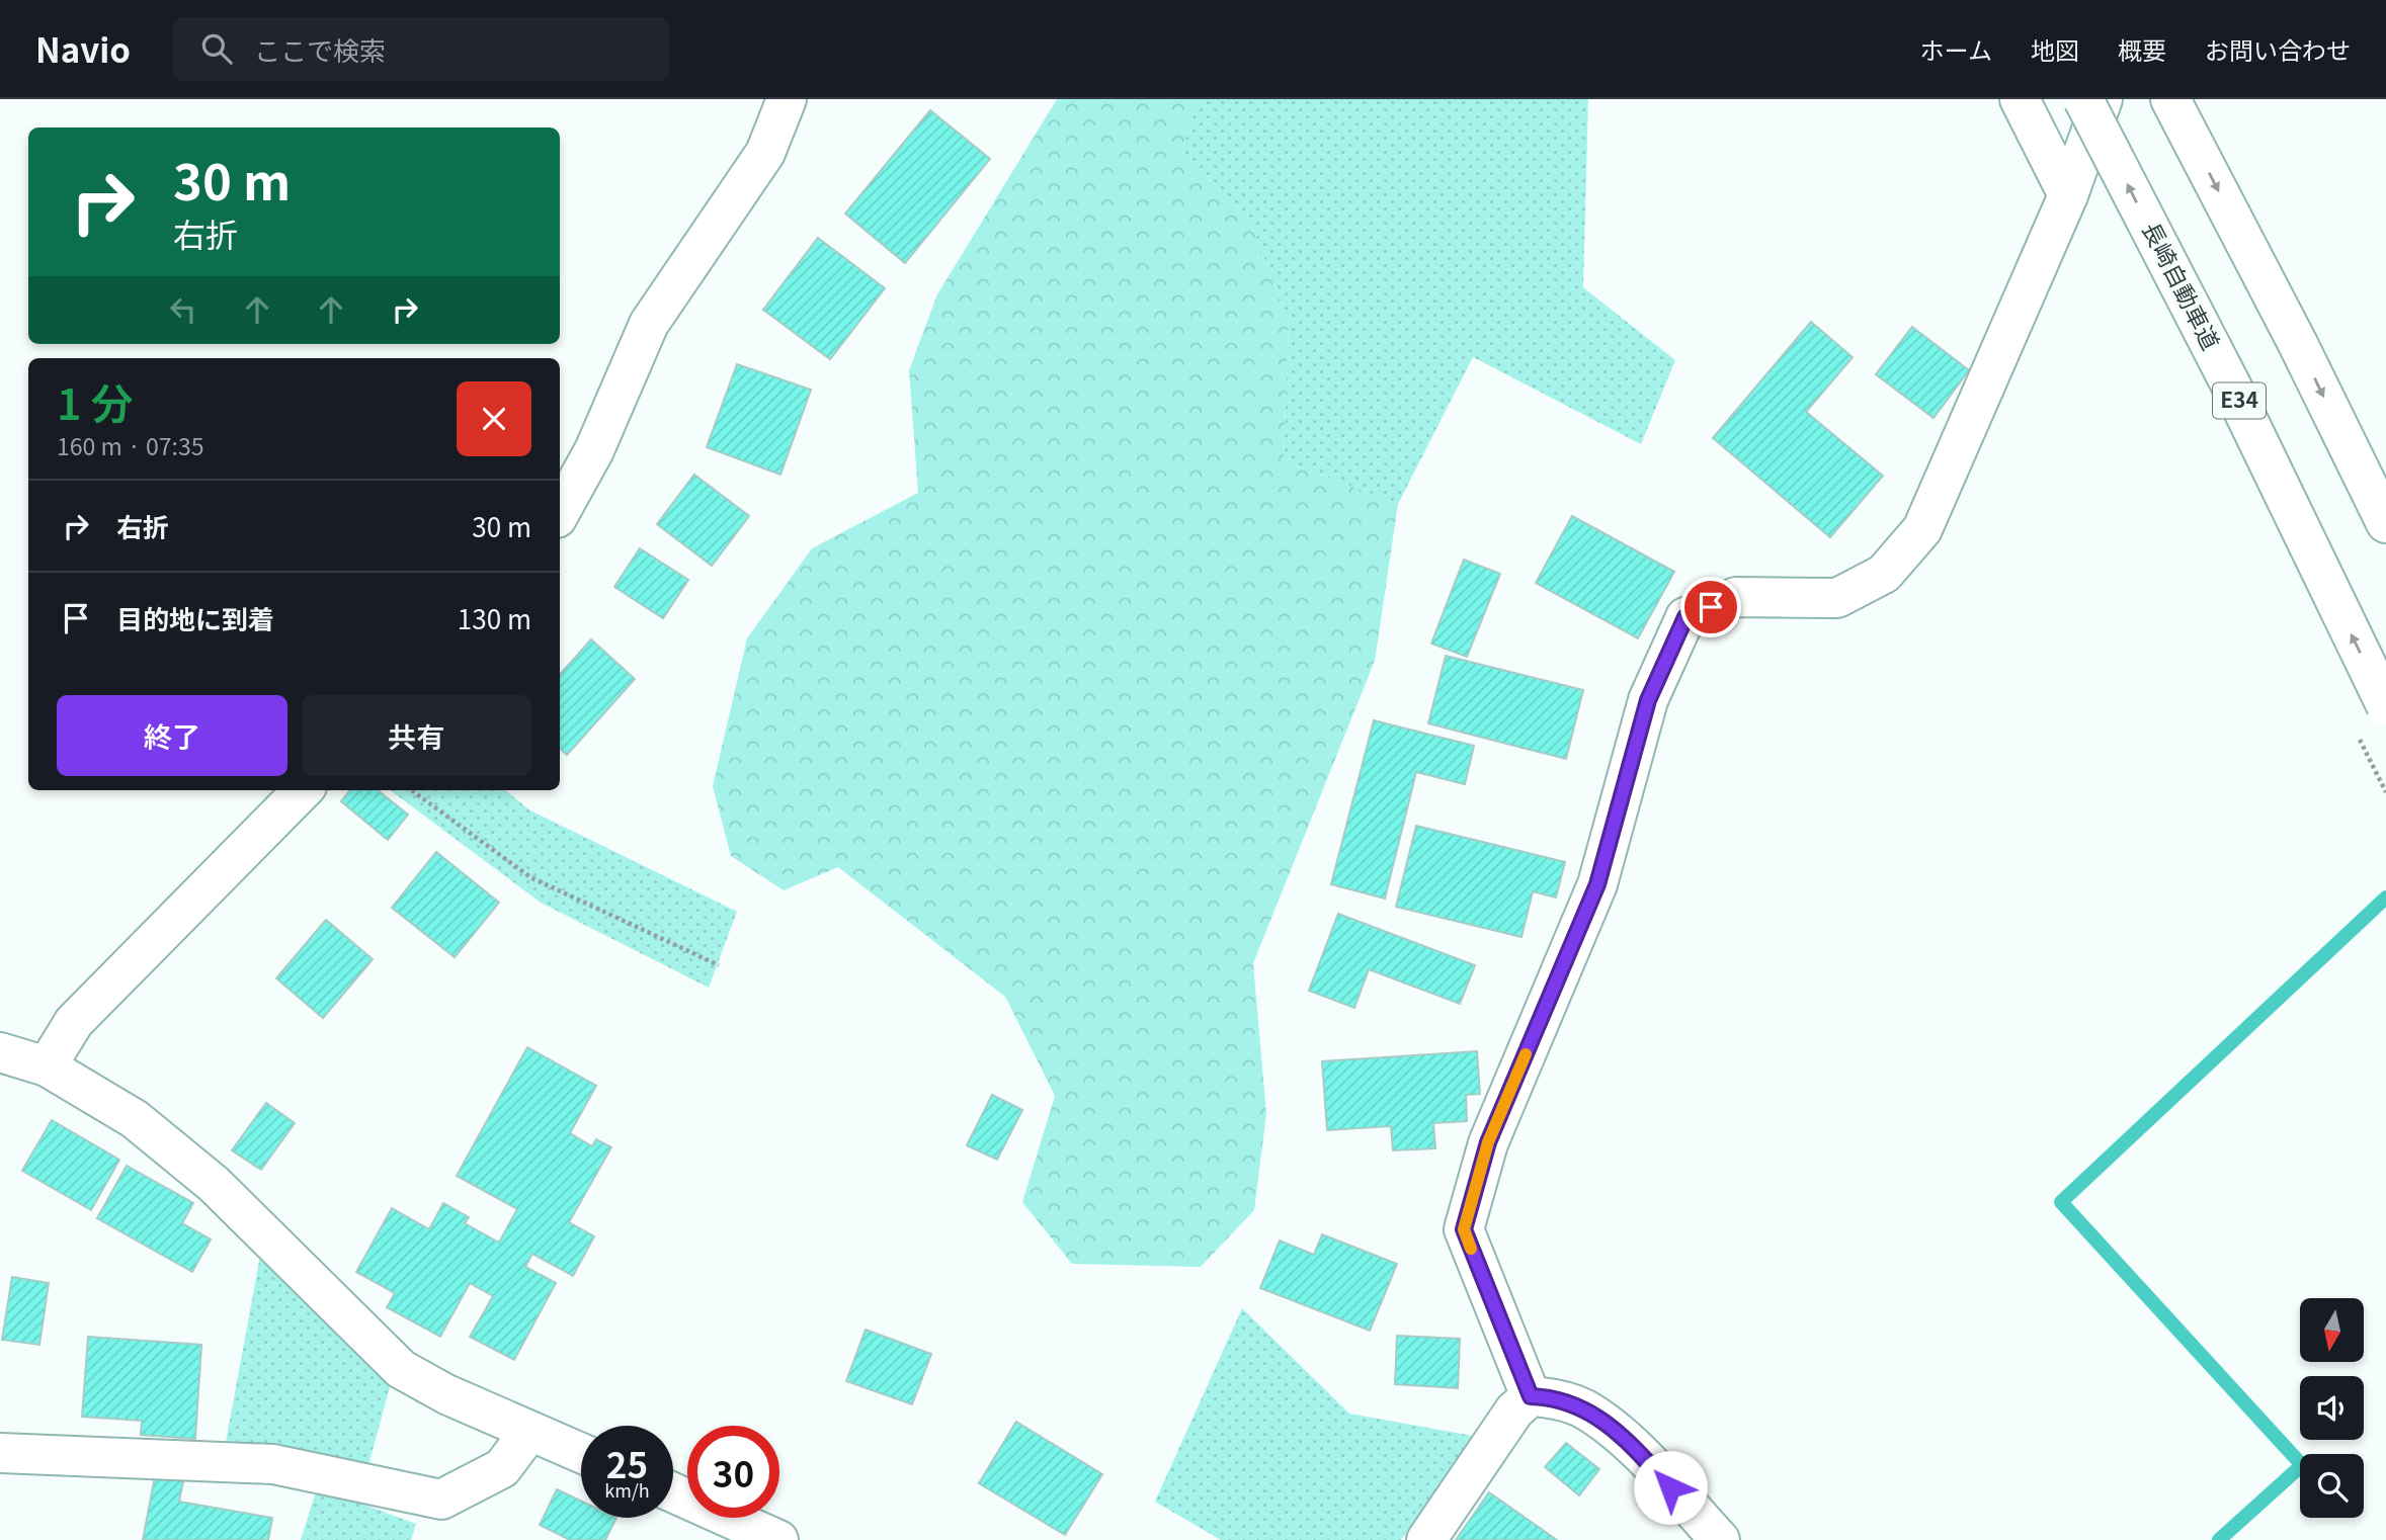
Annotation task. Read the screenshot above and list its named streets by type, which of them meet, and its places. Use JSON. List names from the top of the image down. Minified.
{"streets":{"main road":["長崎自動車道","E34"]},"north":"bottom","page":{"header":"Navio","search":"ここで検索","nav":["ホーム","地図","概要","お問い合わせ"],"turn":["30 m","右折"],"heading":["1 分","160 m · 07:35"],"list":[{"name":"右折","value":"30 m"},{"name":"目的地に到着","value":"130 m"}],"buttons":["終了","共有"],"speed":"25 km/h","limit":"30"}}
